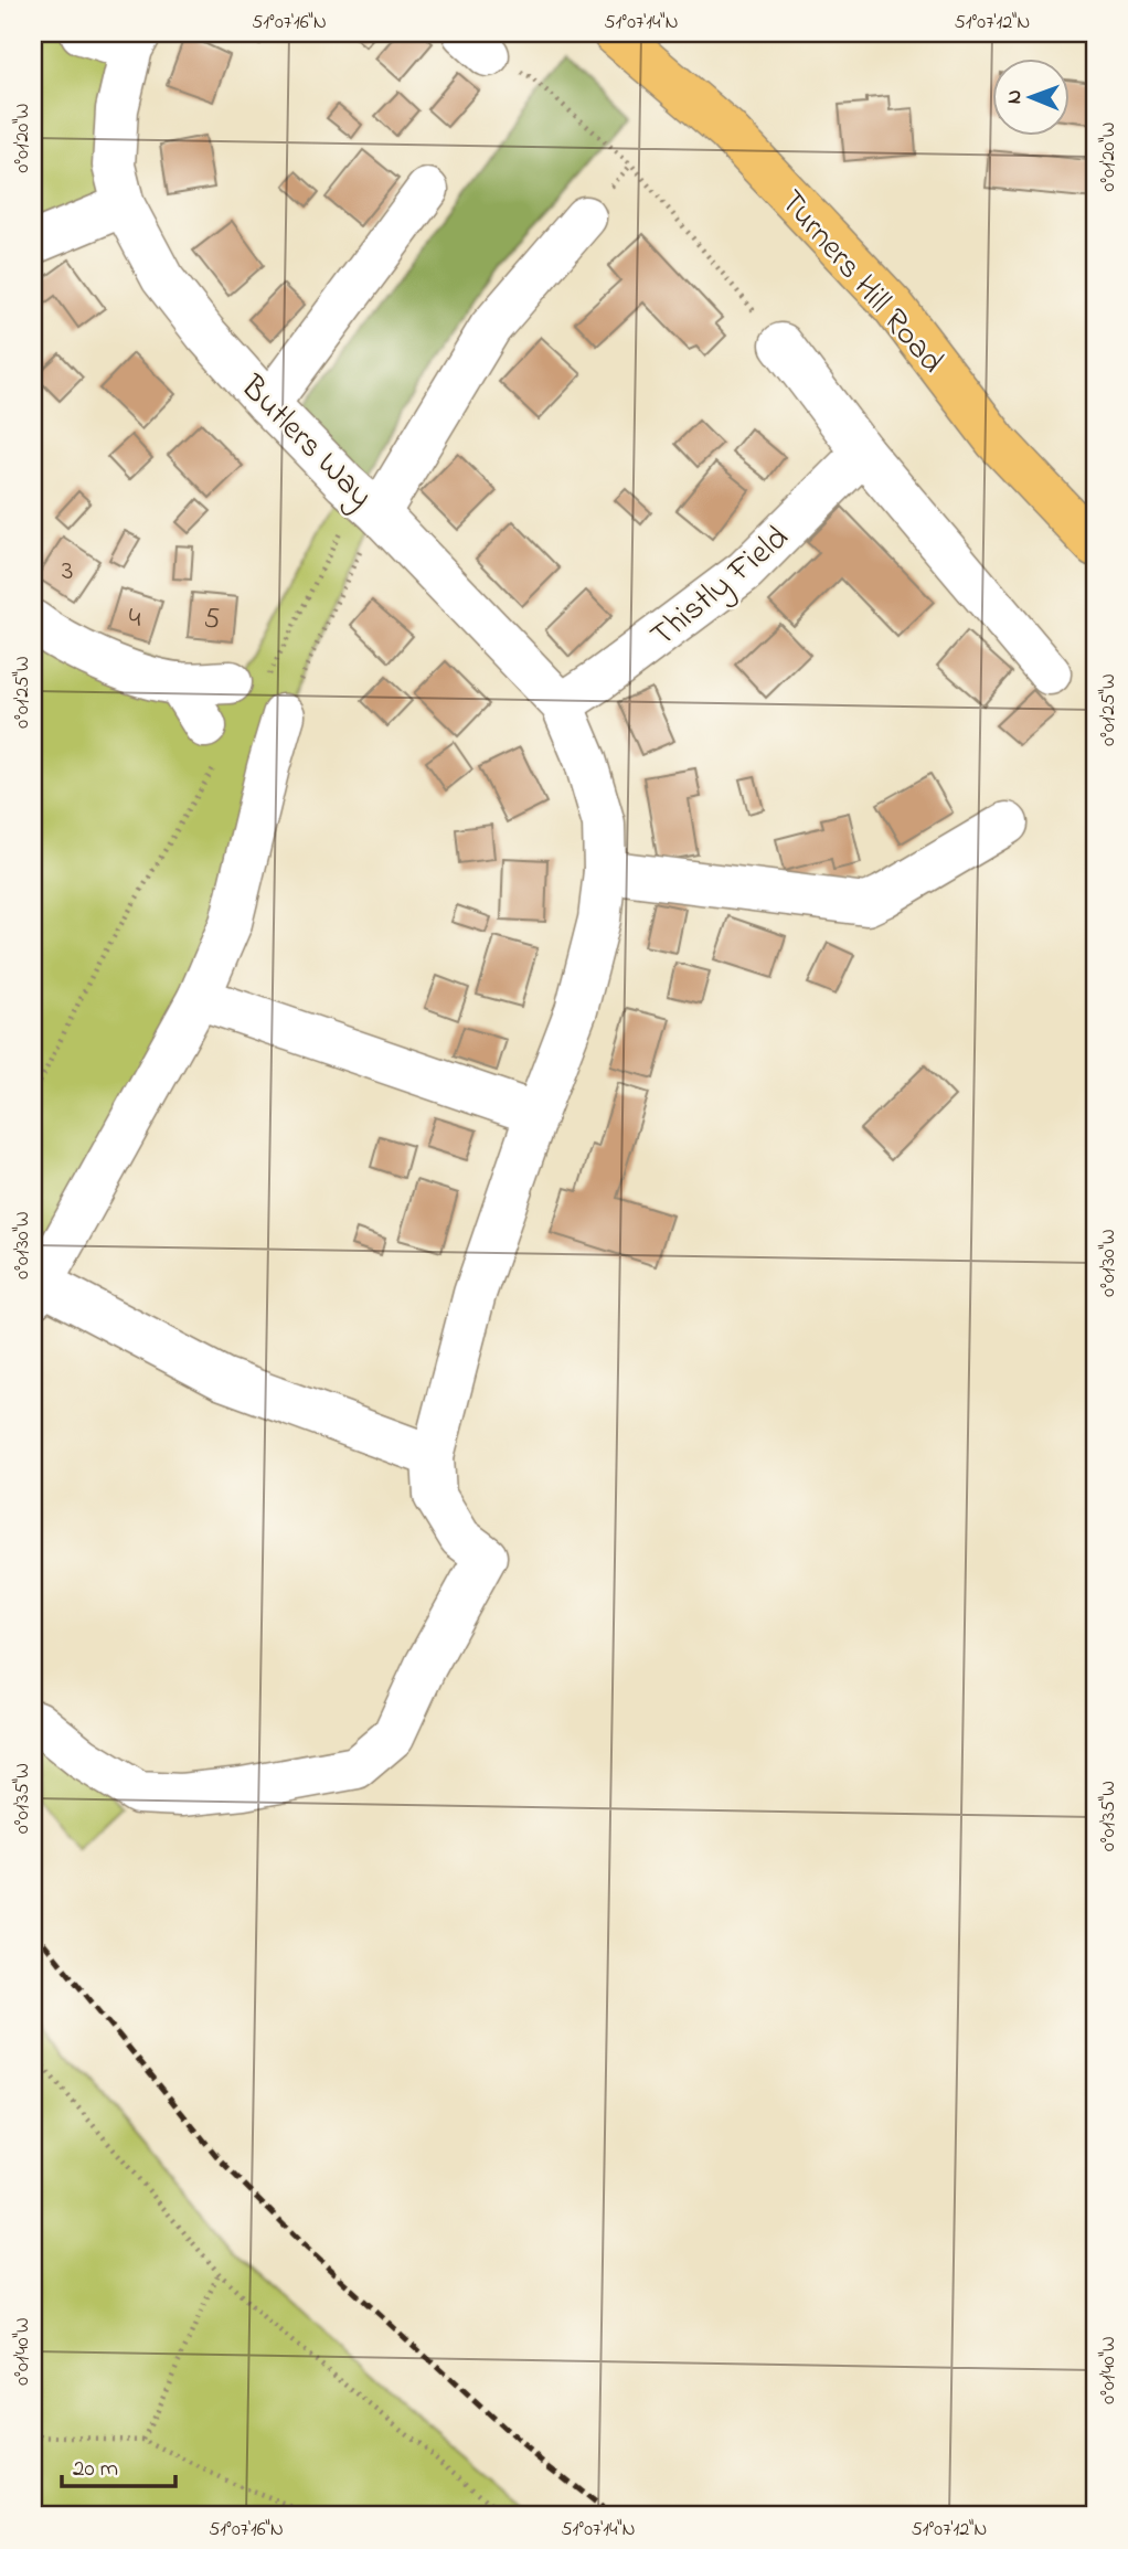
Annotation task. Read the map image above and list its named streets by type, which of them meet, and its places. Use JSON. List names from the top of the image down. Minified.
{"streets":{"main road":["Turners Hill Road"],"street":["Butlers Way","Thistly Field"]},"house_numbers":["3","4","5"],"scale_bar":"20 m","north":"left","coordinates":["51°07'16\"N","51°07'14\"N","51°07'12\"N","0°01'20\"W","0°01'25\"W","0°01'30\"W","0°01'35\"W","0°01'40\"W"]}
